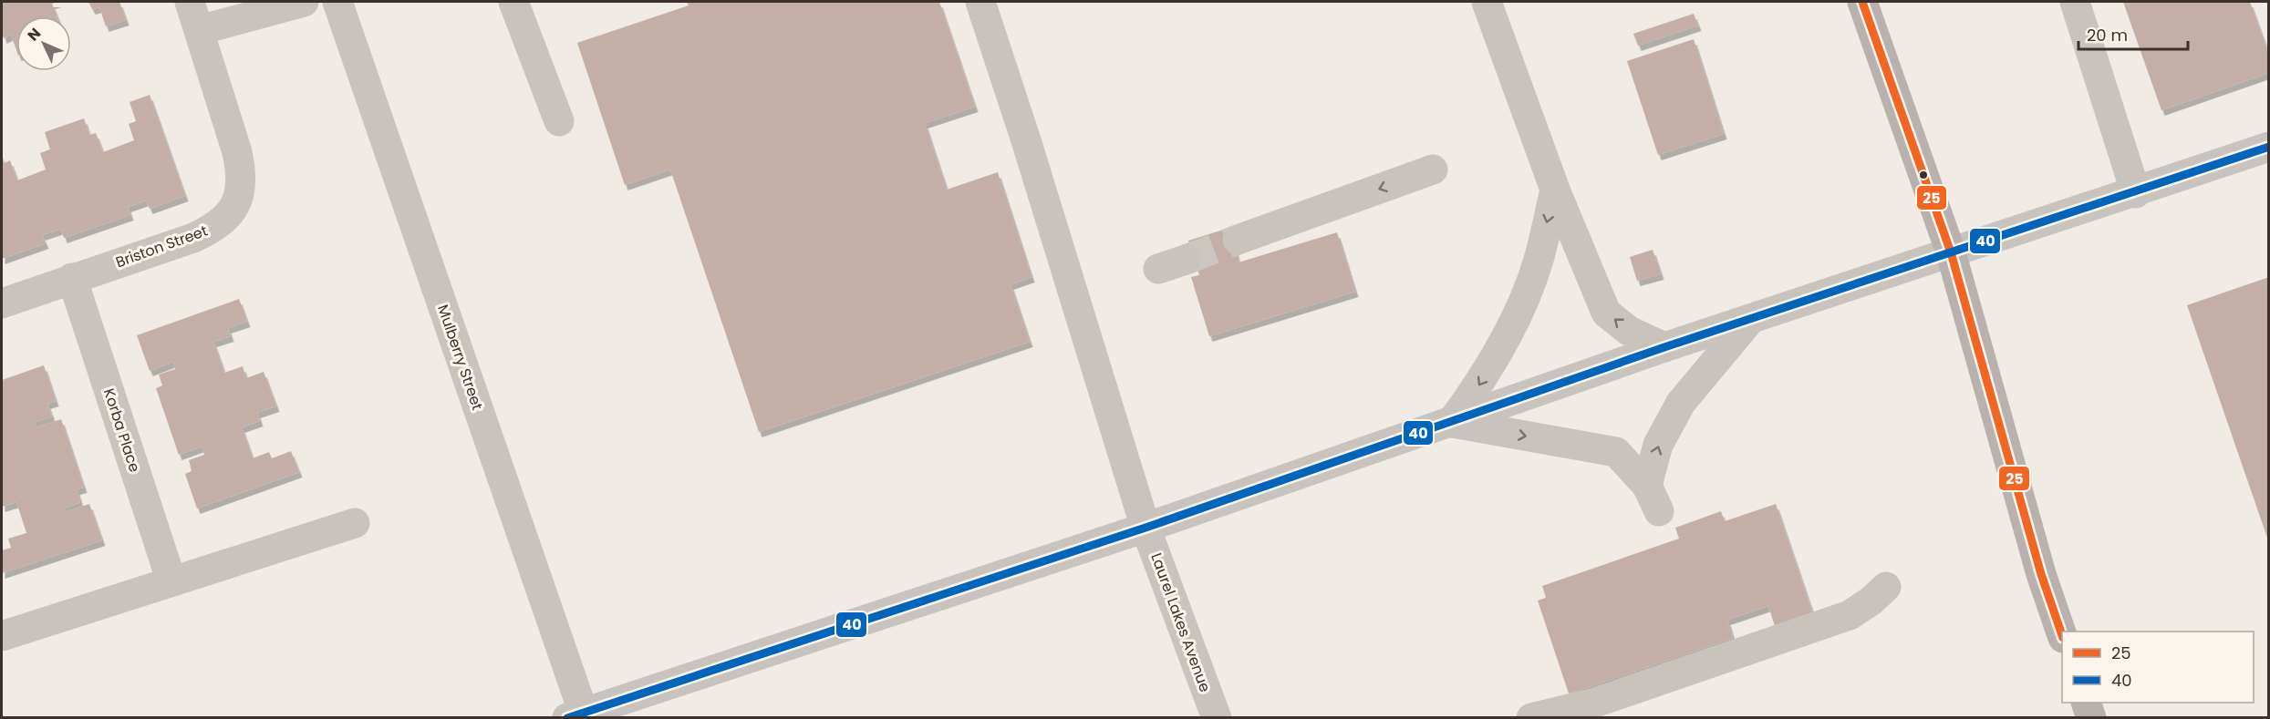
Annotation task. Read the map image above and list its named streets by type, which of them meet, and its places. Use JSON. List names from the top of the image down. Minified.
{"streets":{"street":["Briston Street","Mulberry Street","Korba Place","Laurel Lakes Avenue"]},"crossings":[["Briston Street","Korba Place"]],"lines":["transit line 25","transit line 40"],"legend":["25","40"],"scale_bar":"20 m","north":"top left"}
